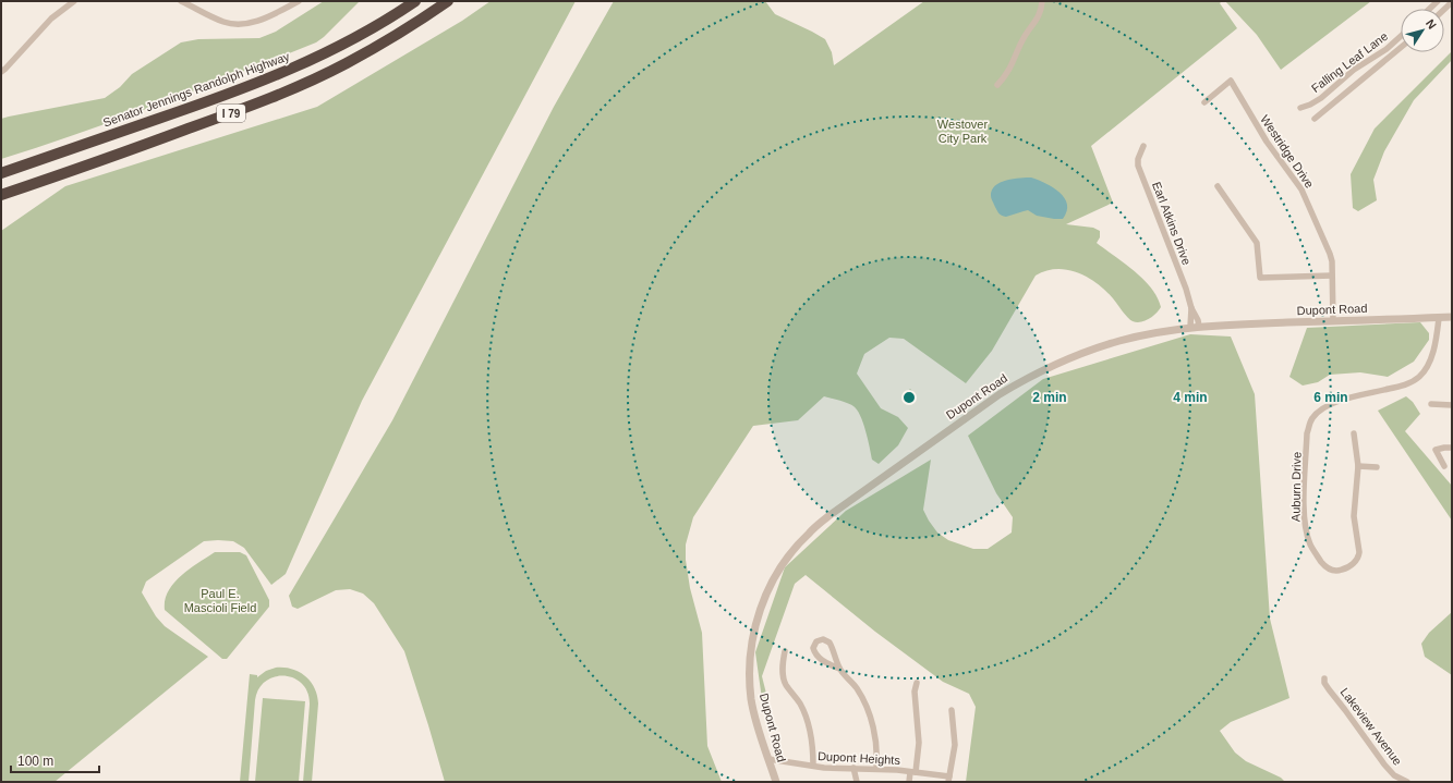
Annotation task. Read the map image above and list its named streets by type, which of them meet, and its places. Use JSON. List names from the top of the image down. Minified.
{"streets":{"highway":["Senator Jennings Randolph Highway","I 79"],"street":["Falling Leaf Lane","Westridge Drive","Earl Atkins Drive","Dupont Road","Auburn Drive","Lakeview Avenue","Dupont Heights"]},"crossings":[["Westridge Drive","Dupont Road"],["Earl Atkins Drive","Dupont Road"],["Dupont Road","Auburn Drive"],["Dupont Road","Dupont Heights"]],"parks":["Westover City Park","Paul E. Mascioli Field"],"scale_bar":"100 m","north":"top right","rings":["2 min","4 min","6 min"]}
